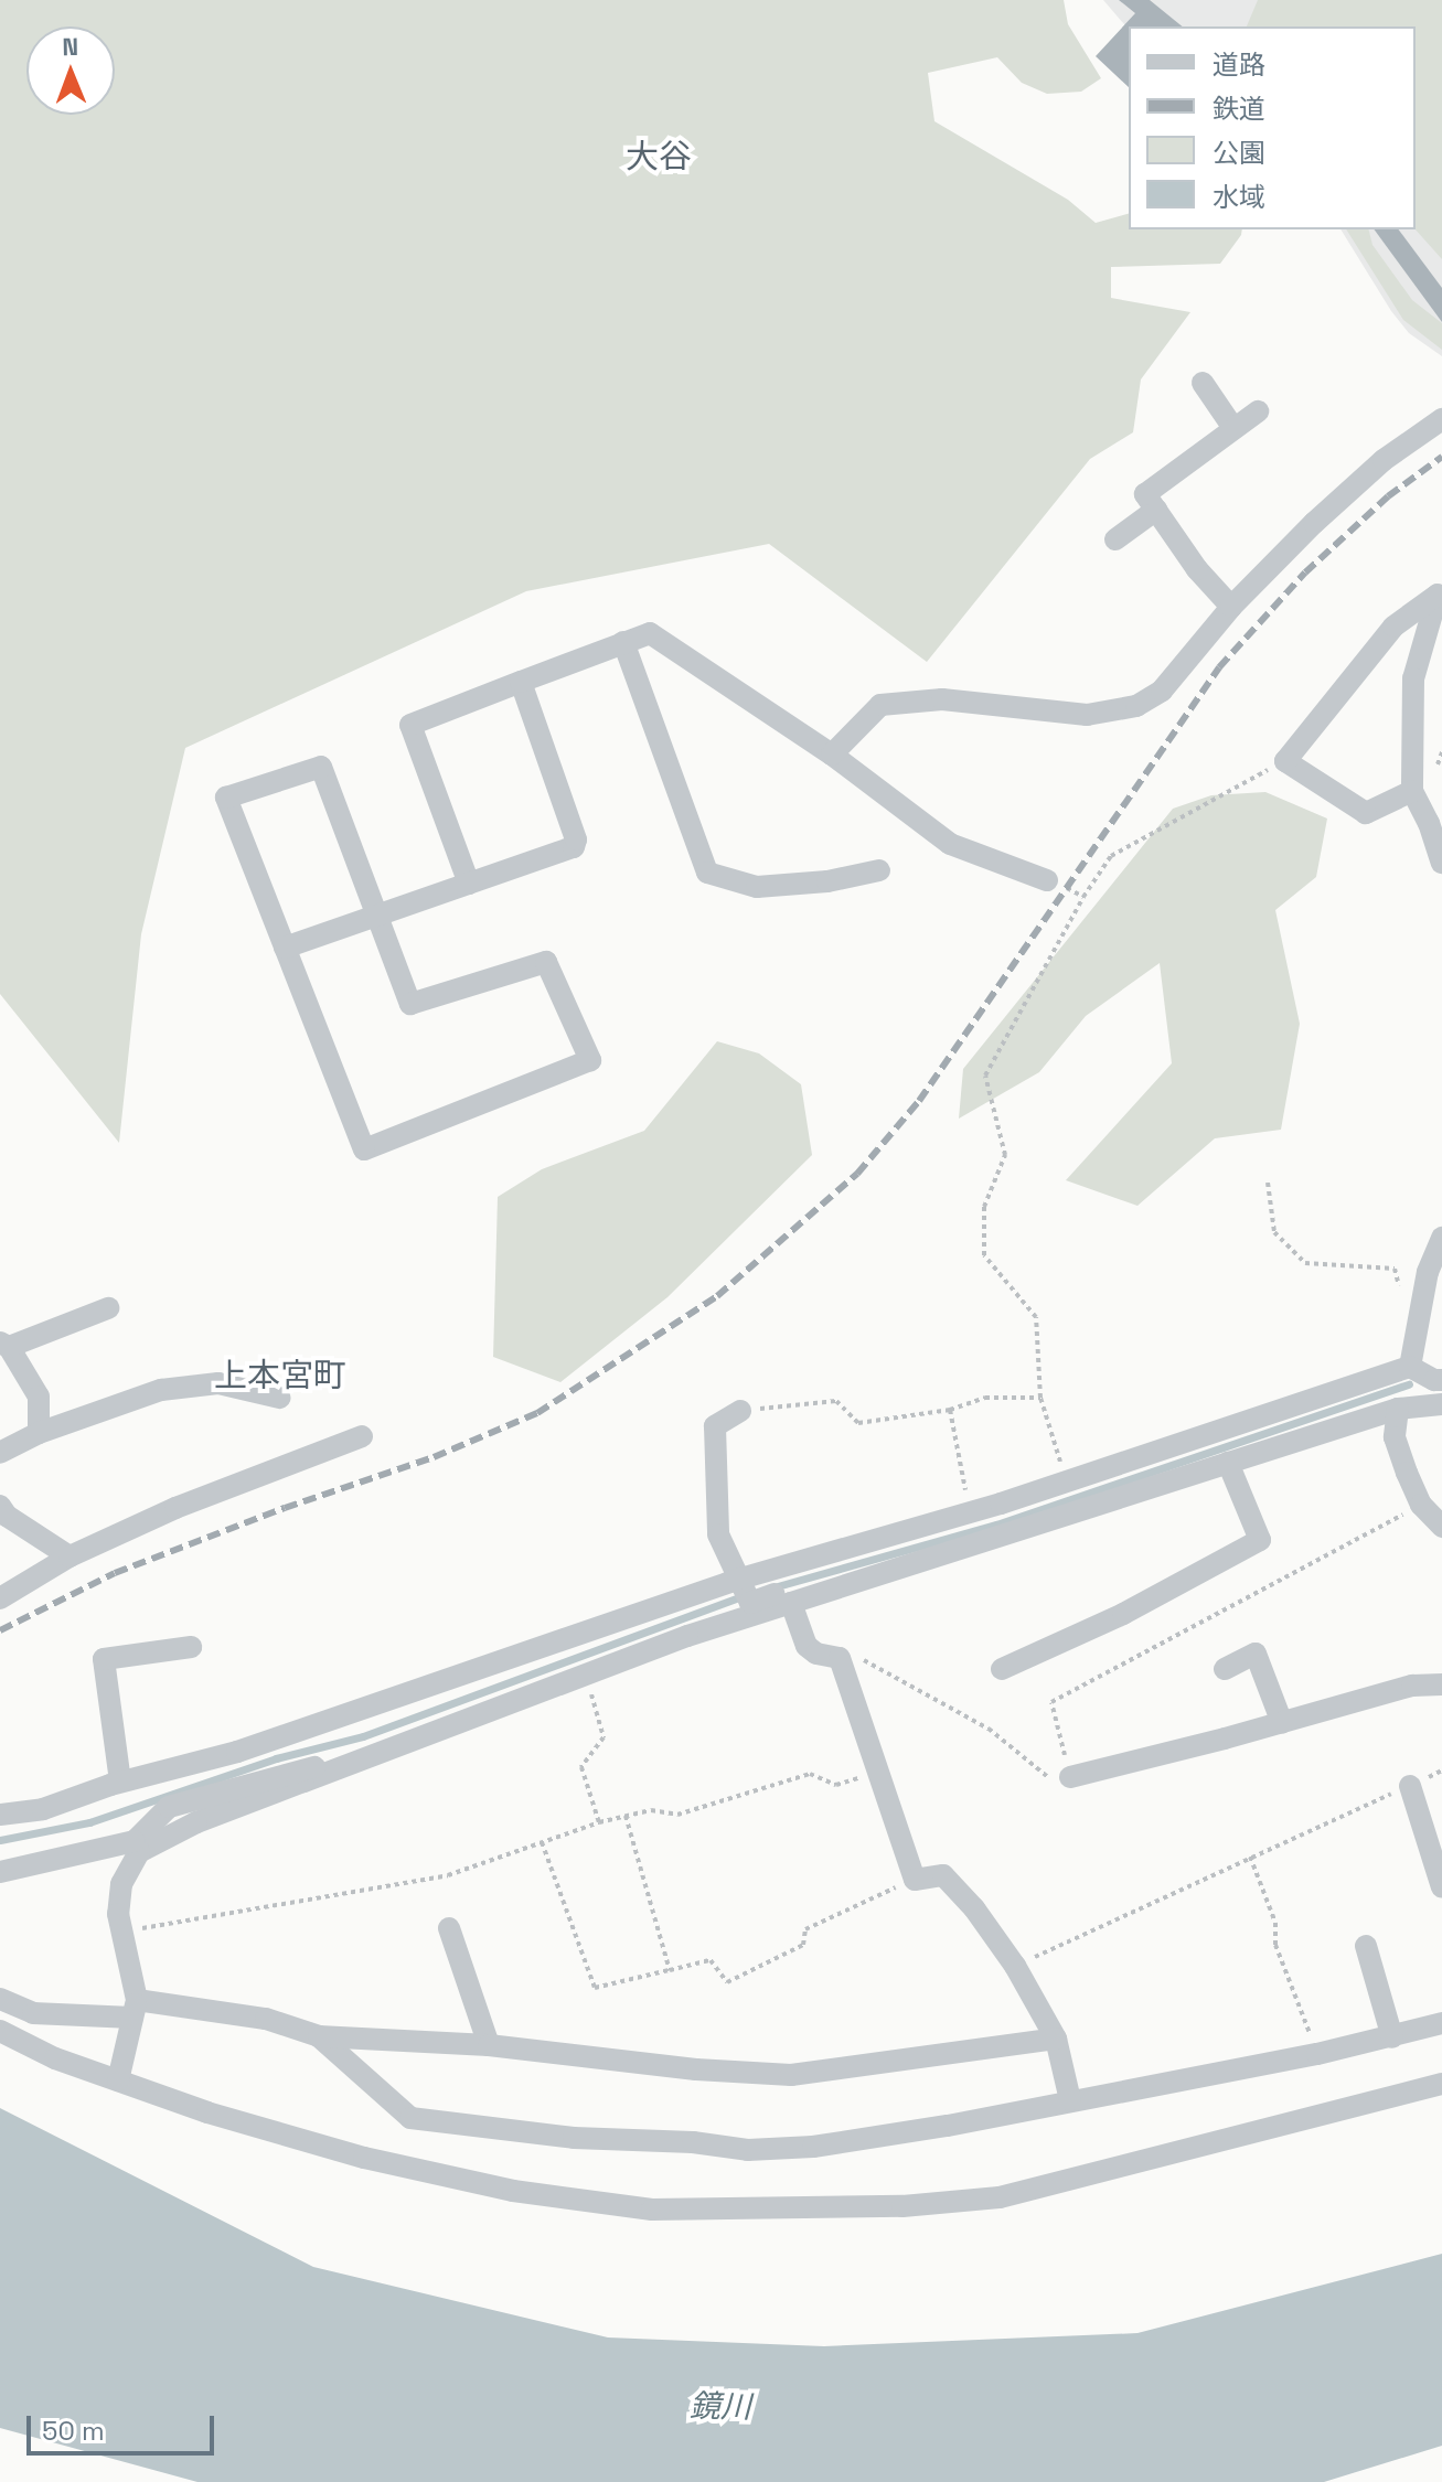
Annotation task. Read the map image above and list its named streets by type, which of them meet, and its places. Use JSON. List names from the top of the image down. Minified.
{"districts":["大谷","上本宮町"],"water":["鏡川"],"legend":["道路","鉄道","公園","水域"],"scale_bar":"50 m","north":"top"}
